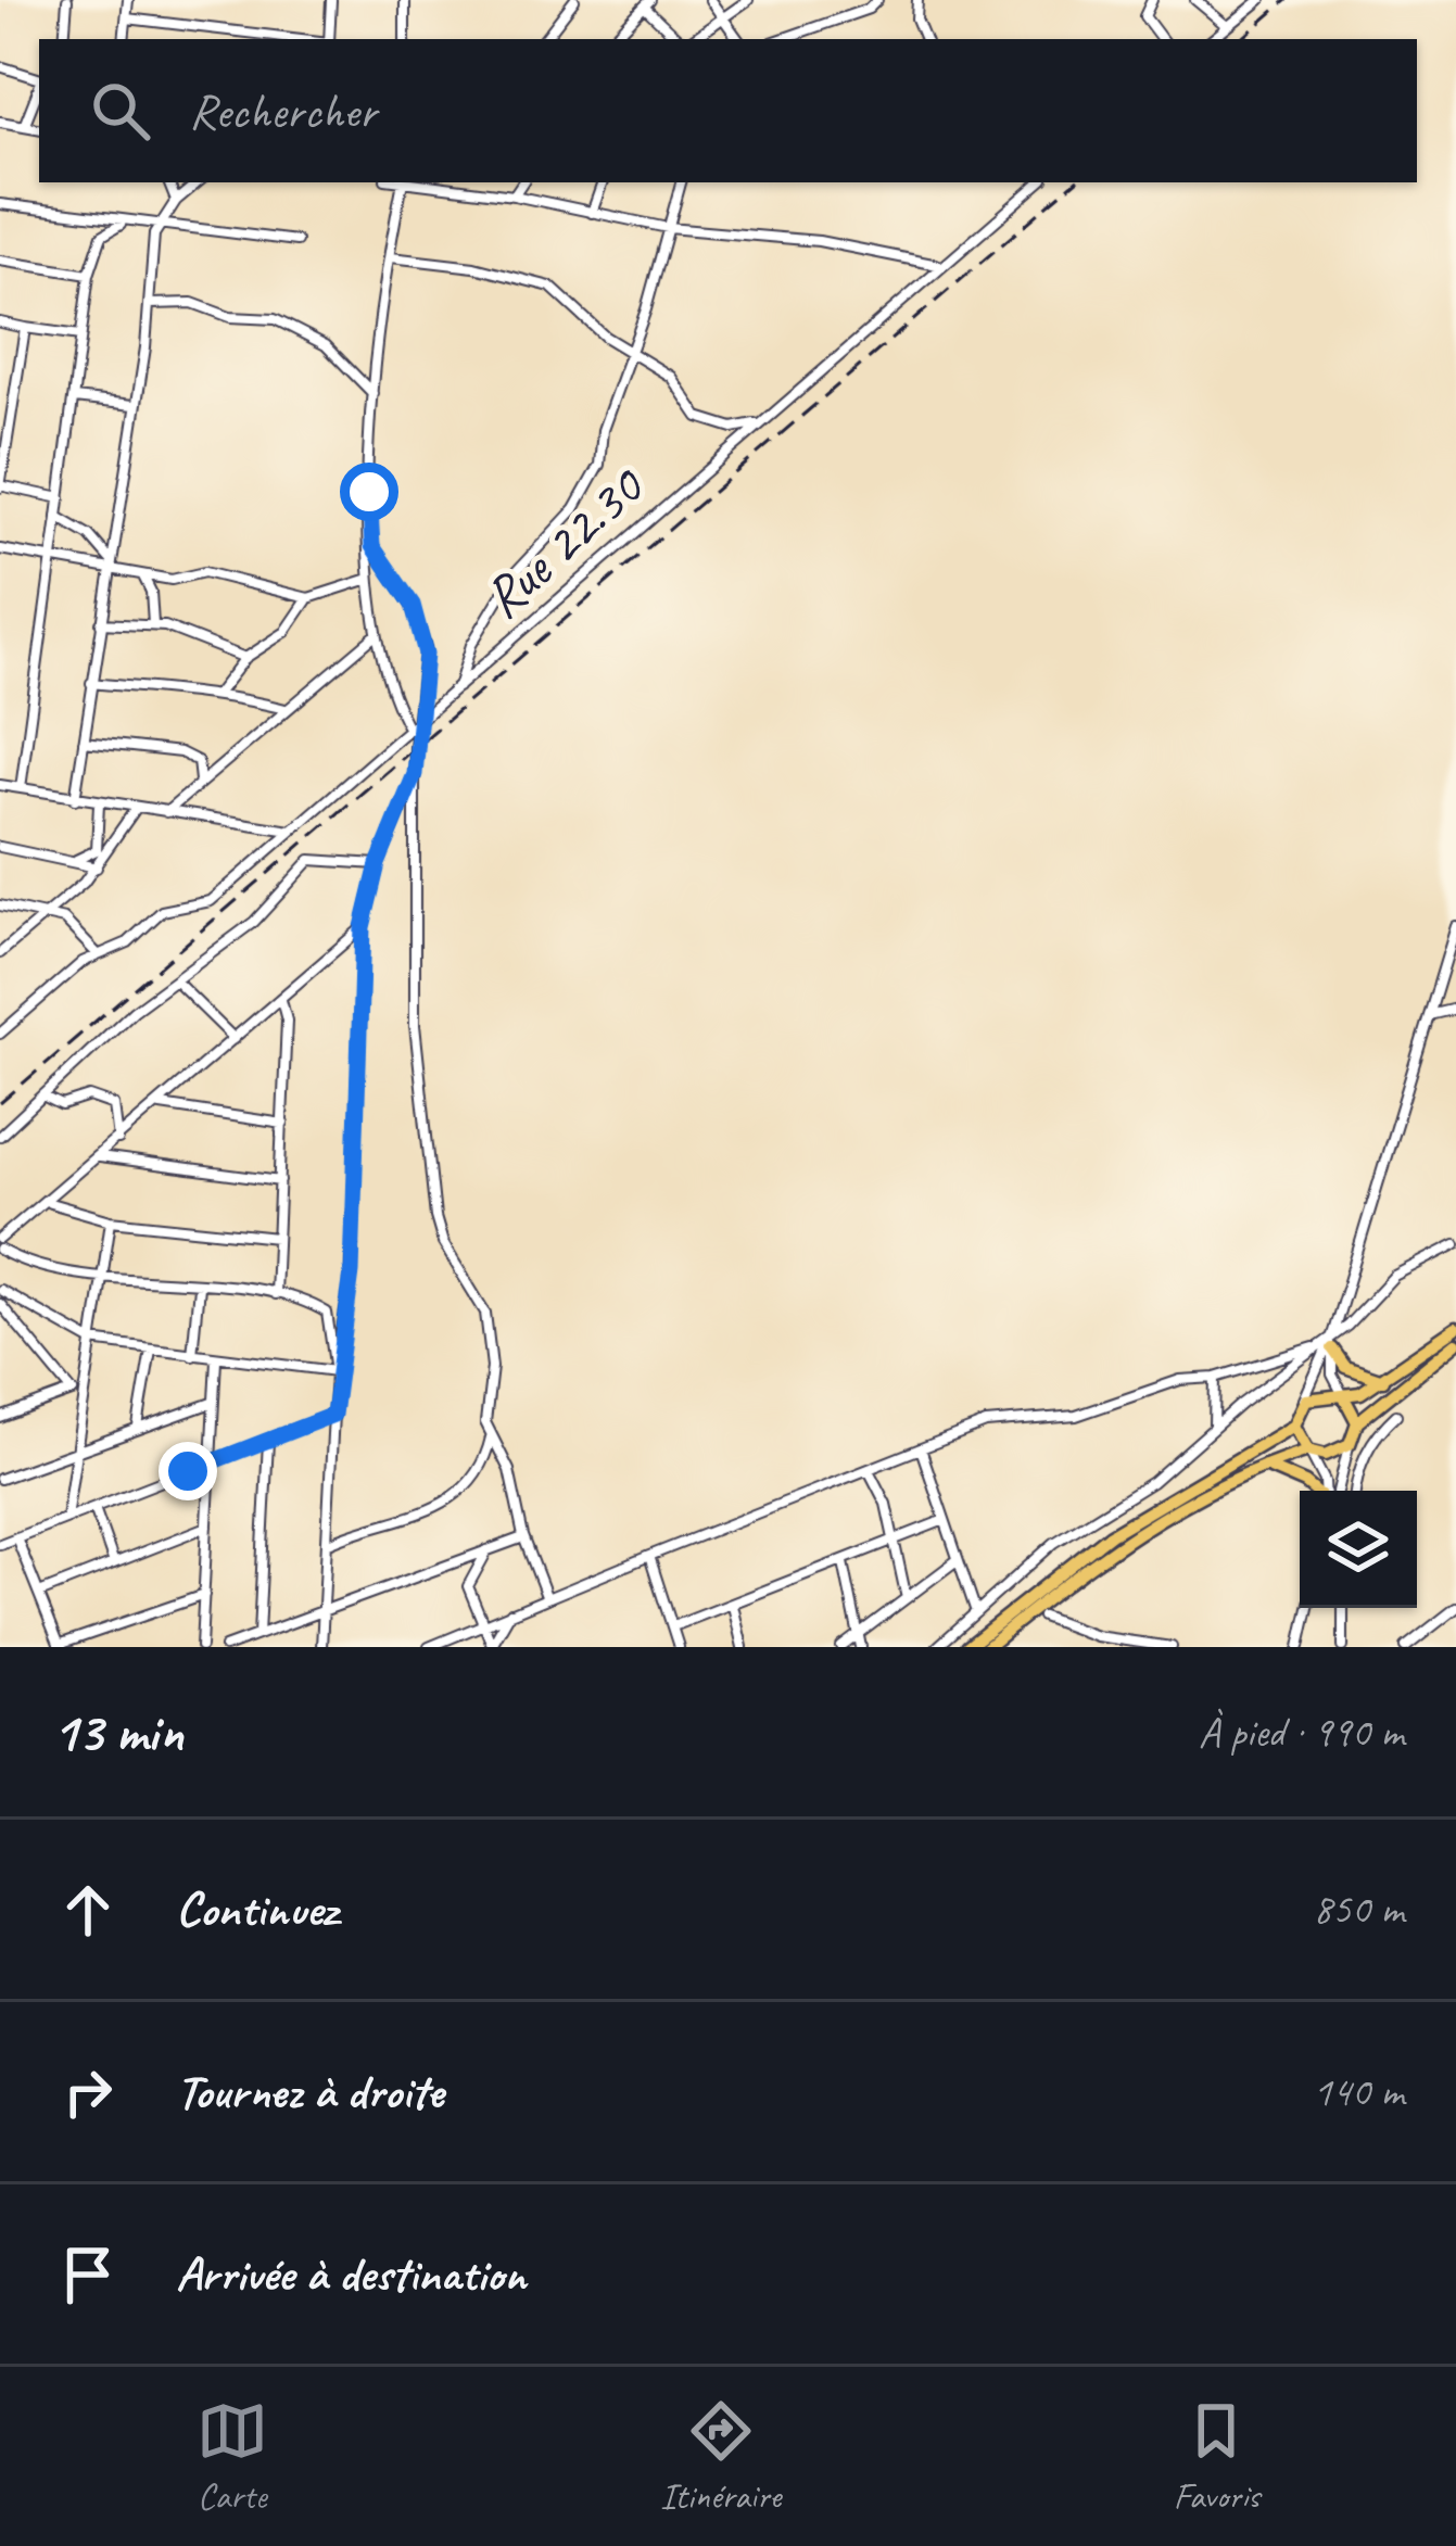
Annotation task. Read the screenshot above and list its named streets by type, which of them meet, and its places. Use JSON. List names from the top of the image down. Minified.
{"streets":{"street":["Rue 22.30"]},"page":{"search":"Rechercher","heading":["13 min","À pied · 990 m"],"list":[["Continuez","850 m"],["Tournez à droite","140 m"],"Arrivée à destination"],"nav":["Carte","Itinéraire","Favoris"]}}
